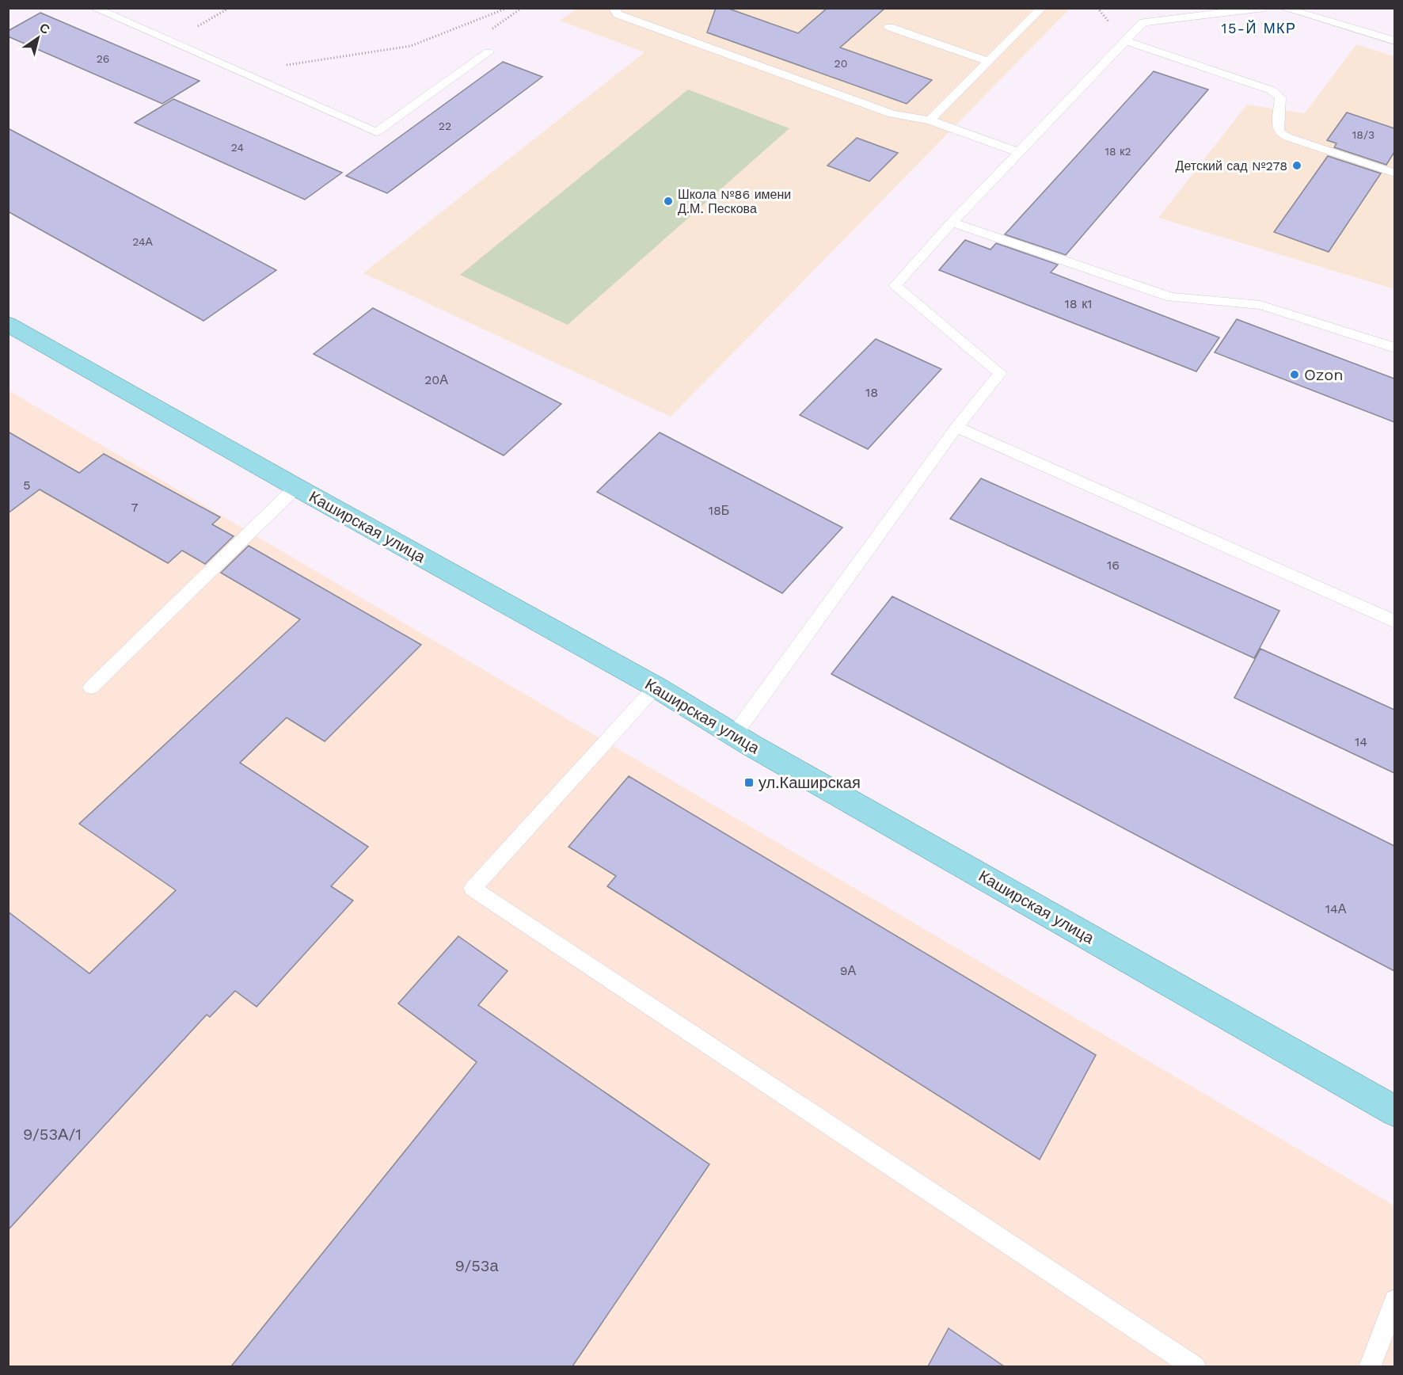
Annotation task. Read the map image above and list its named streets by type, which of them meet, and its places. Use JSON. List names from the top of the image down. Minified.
{"streets":{"main road":["Каширская улица"]},"districts":["15-Й МКР"],"places":{"other":["Детский сад №278","Школа №86 имени Д.М. Пескова","Ozon"],"transit":["ул.Каширская"]},"house_numbers":["26","20","22","18/3","24","18 к2","24А","18 к1","20А","18","5","7","18Б","16","14","14А","9А","9/53А/1","9/53а"],"north":"top right"}
